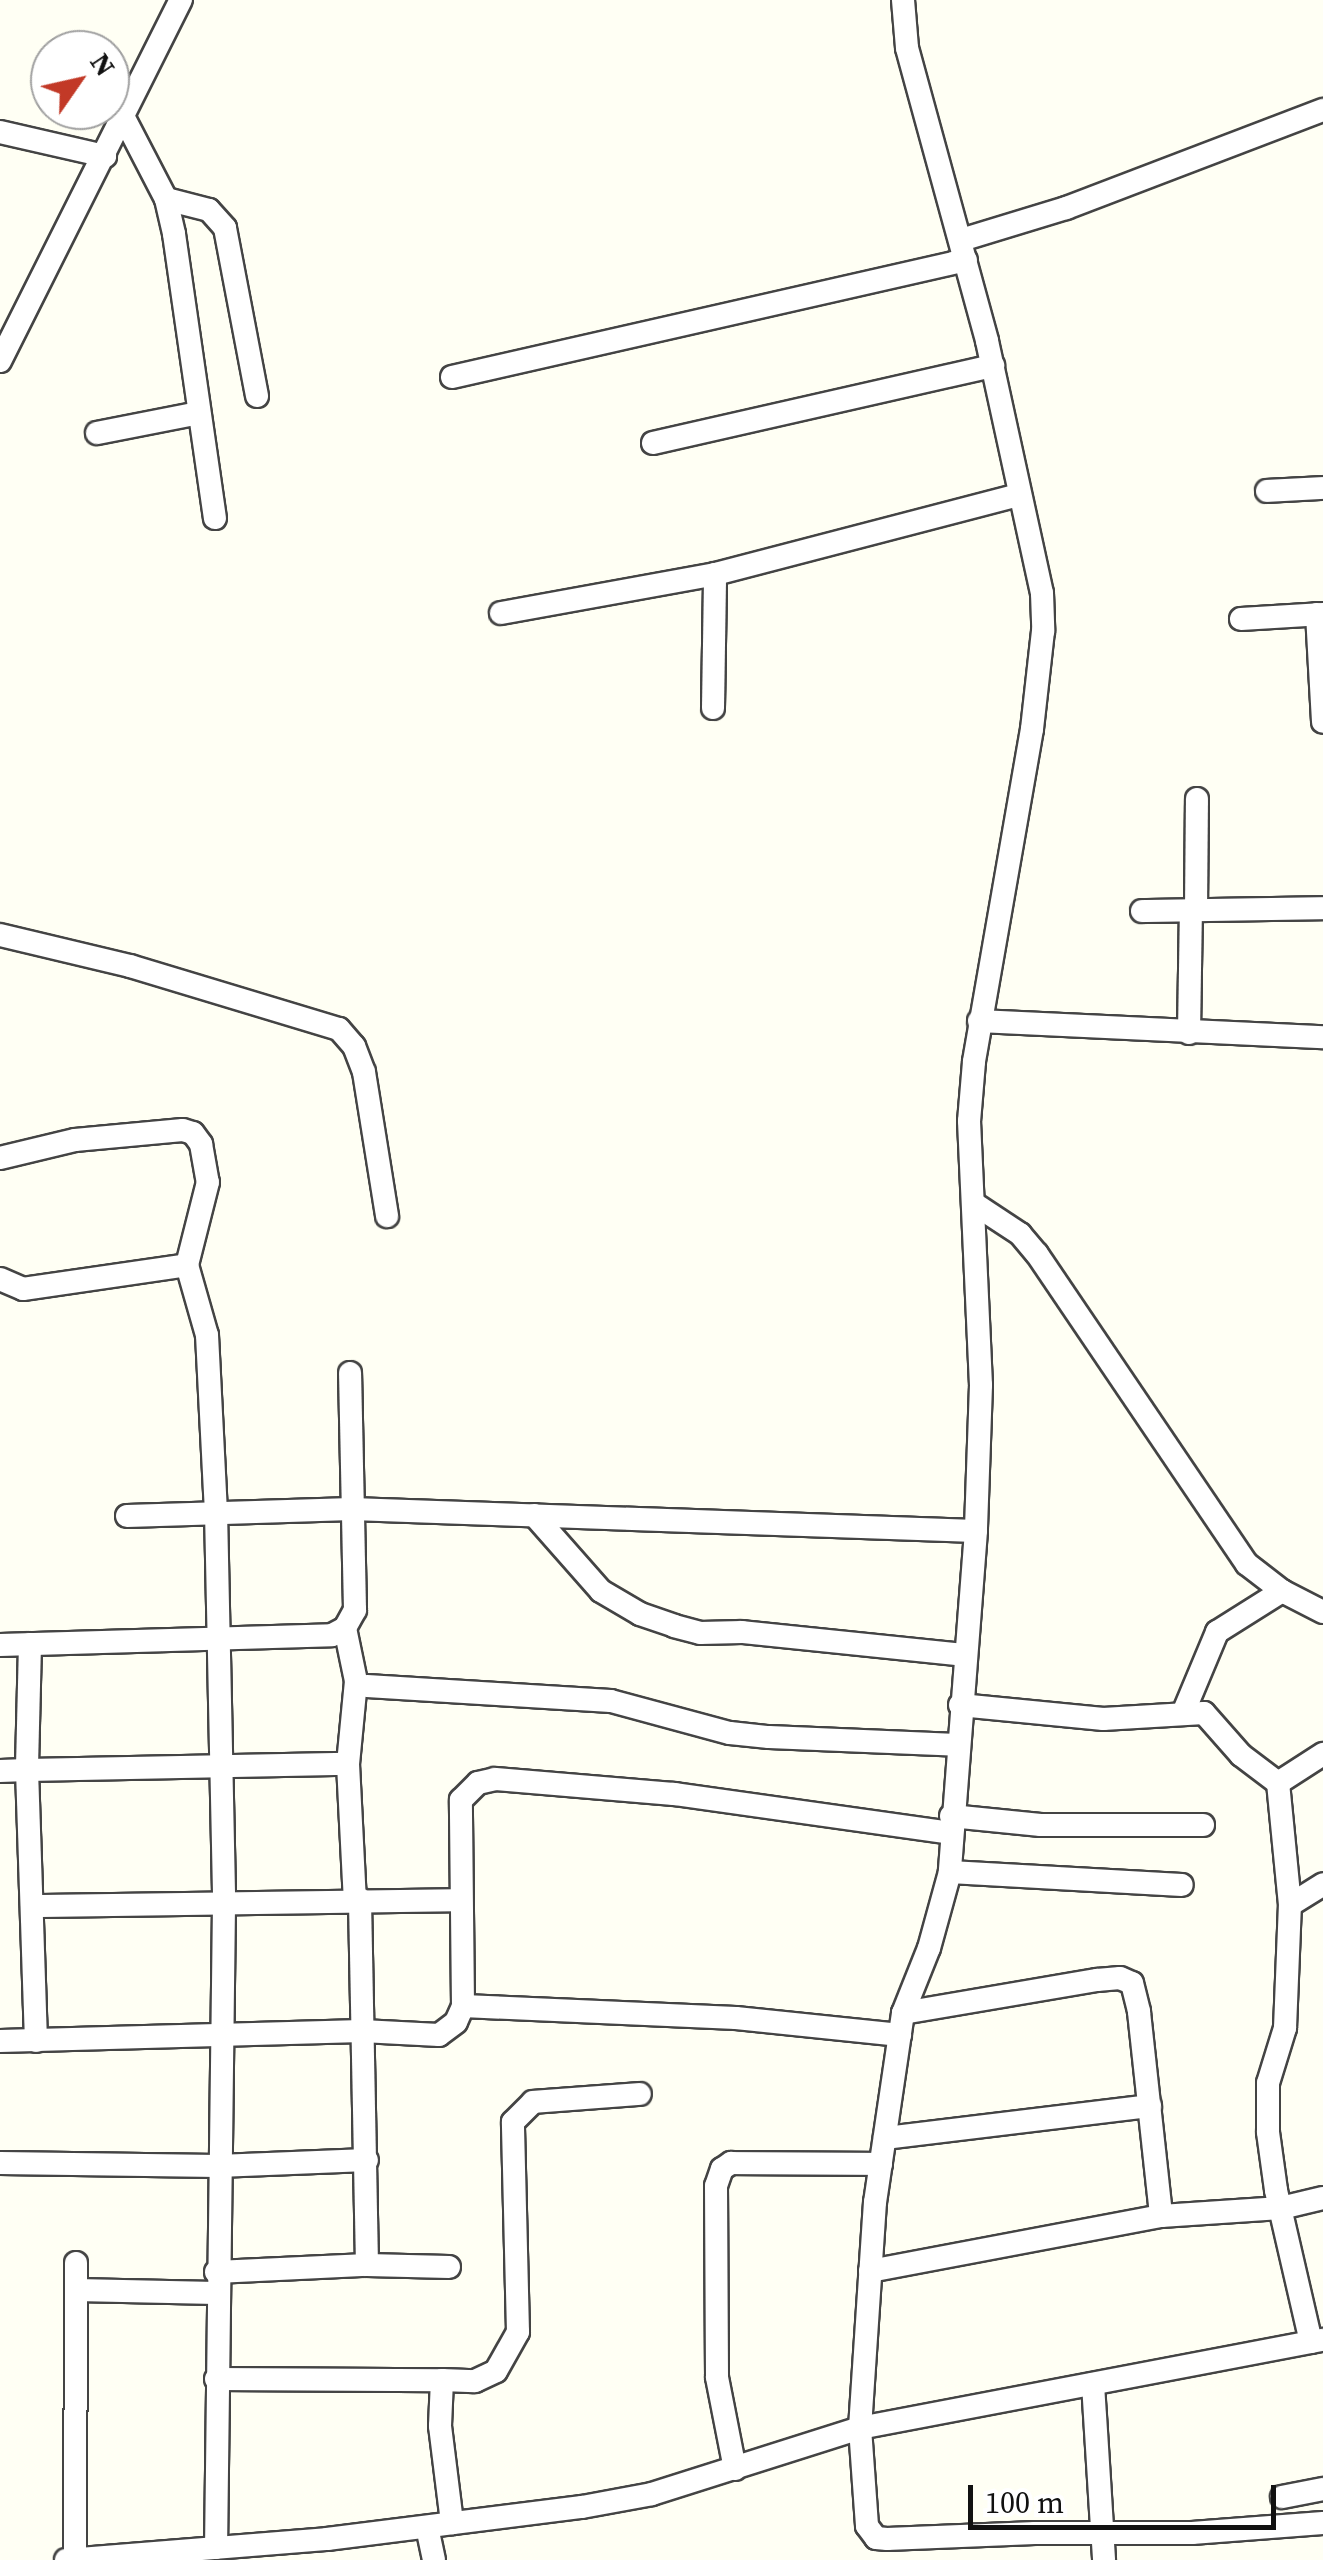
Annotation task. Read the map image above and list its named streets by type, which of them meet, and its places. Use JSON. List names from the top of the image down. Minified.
{"scale_bar":"100 m","north":"top right"}
